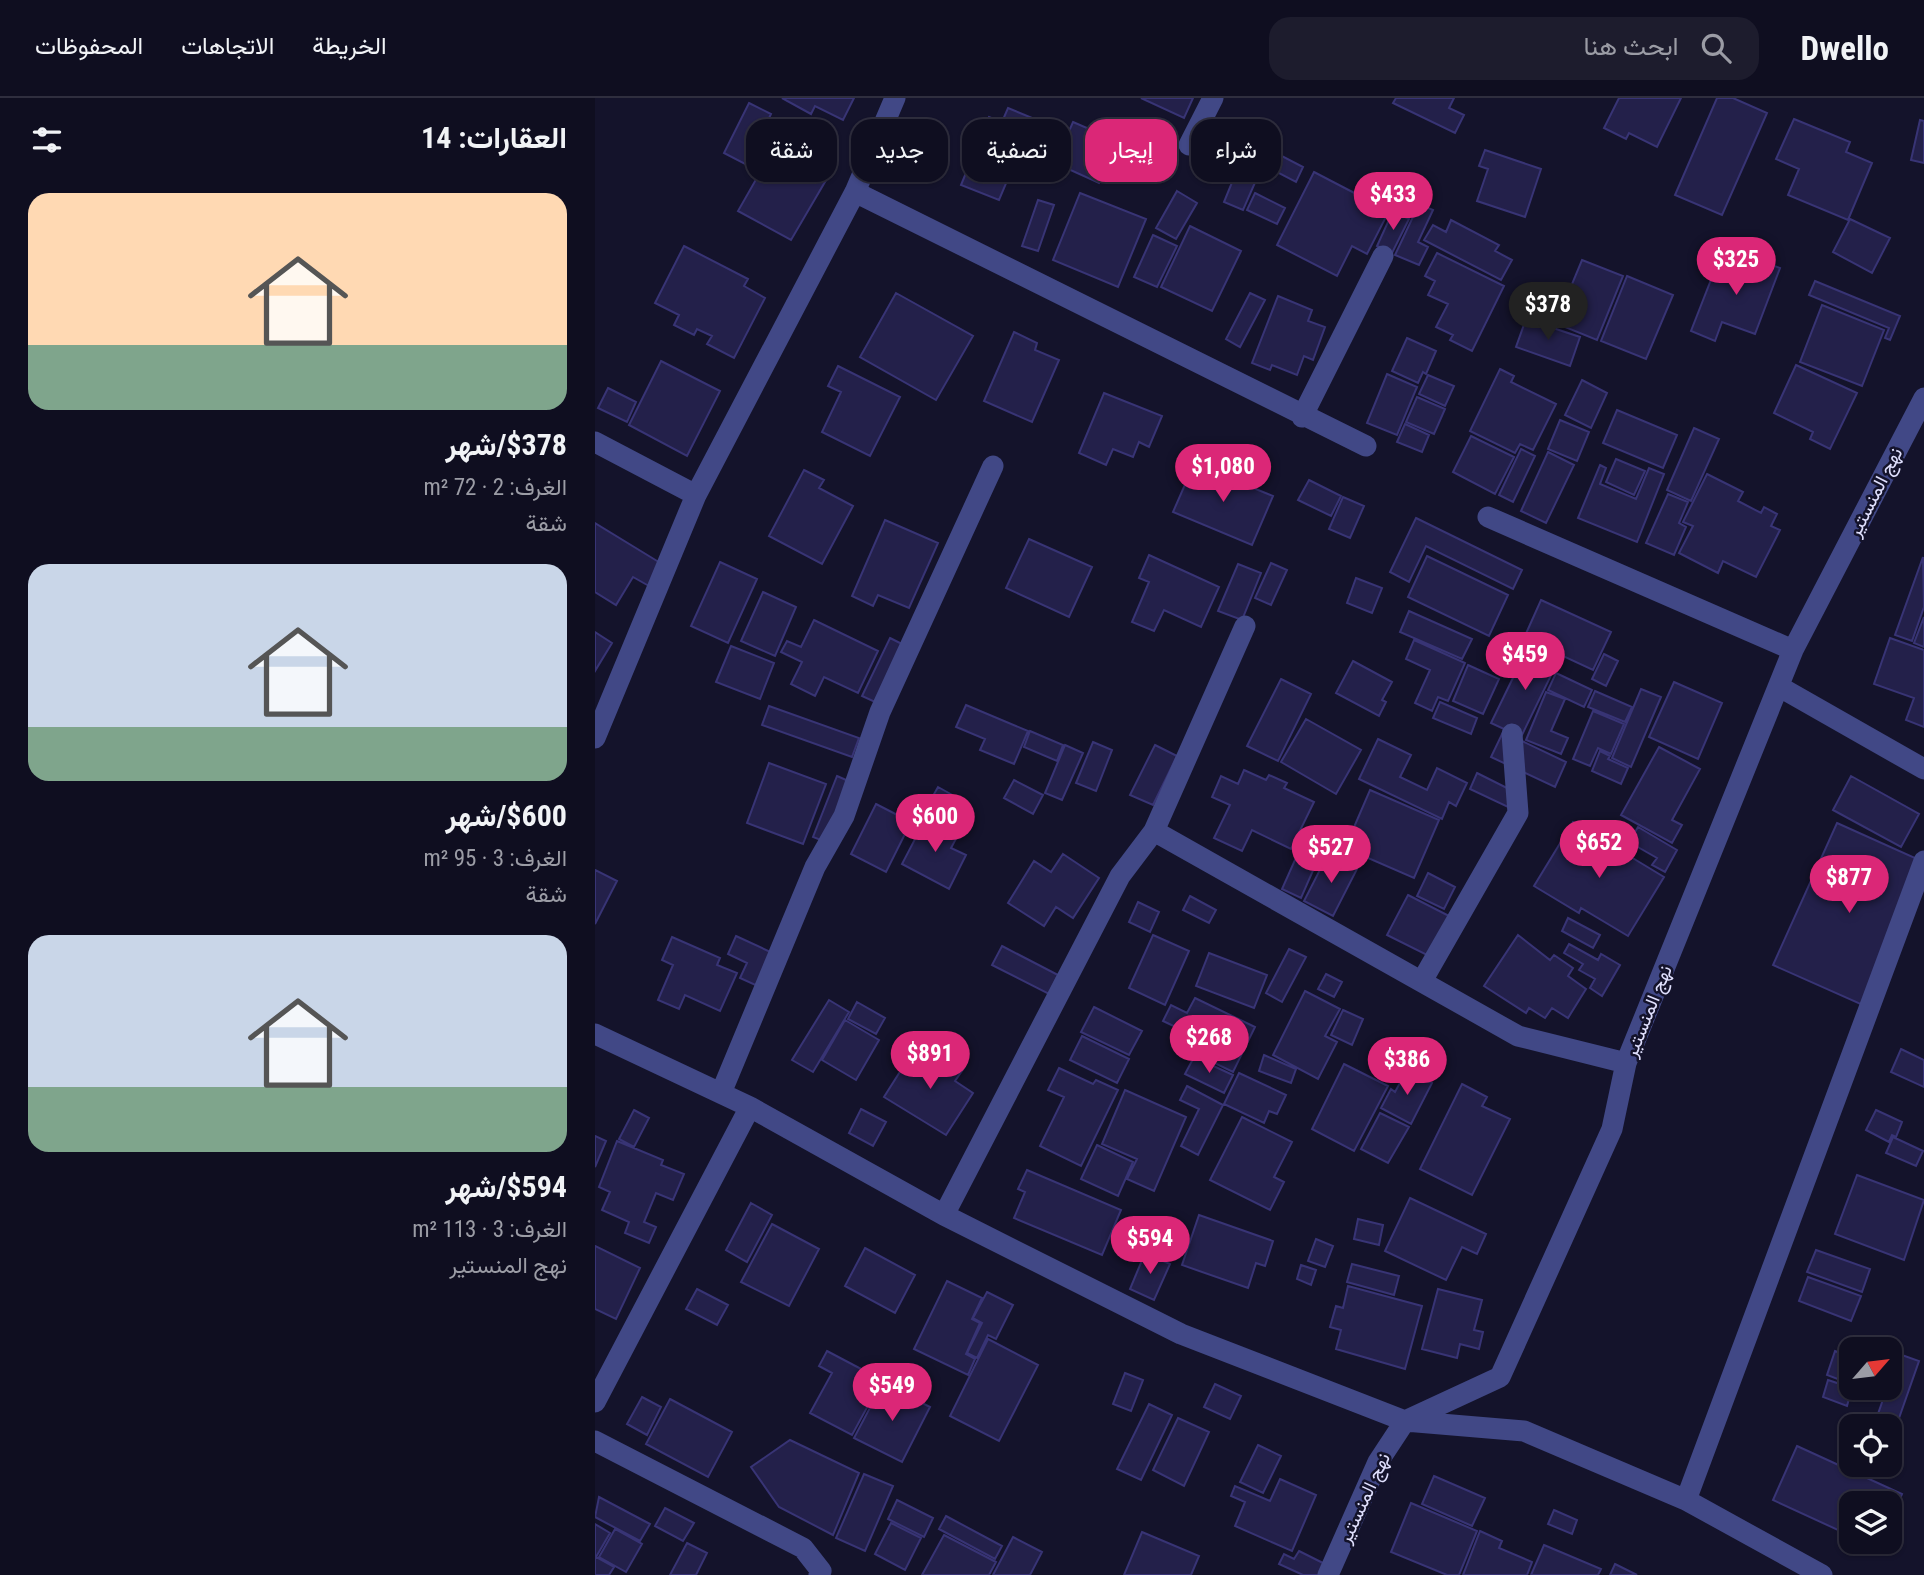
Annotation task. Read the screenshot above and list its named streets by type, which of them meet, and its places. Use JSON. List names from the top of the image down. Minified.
{"streets":{"street":["نهج المنستير"]},"north":"top right","page":{"header":"Dwello","search":"ابحث هنا","nav":["الخريطة","الاتجاهات","المحفوظات"],"heading":"العقارات: 14","chip":["شراء","إيجار","تصفية","جديد","شقة"],"price":["$433","$325","$378","$1,080","$459","$600","$652","$527","$877","$268","$891","$386","$594","$549"],"list":[{"name":"$378/شهر","note":"الغرف: 2 · 72 m² · شقة"},{"name":"$600/شهر","note":"الغرف: 3 · 95 m² · شقة"},{"name":"$594/شهر","note":"الغرف: 3 · 113 m² · نهج المنستير"}]}}
